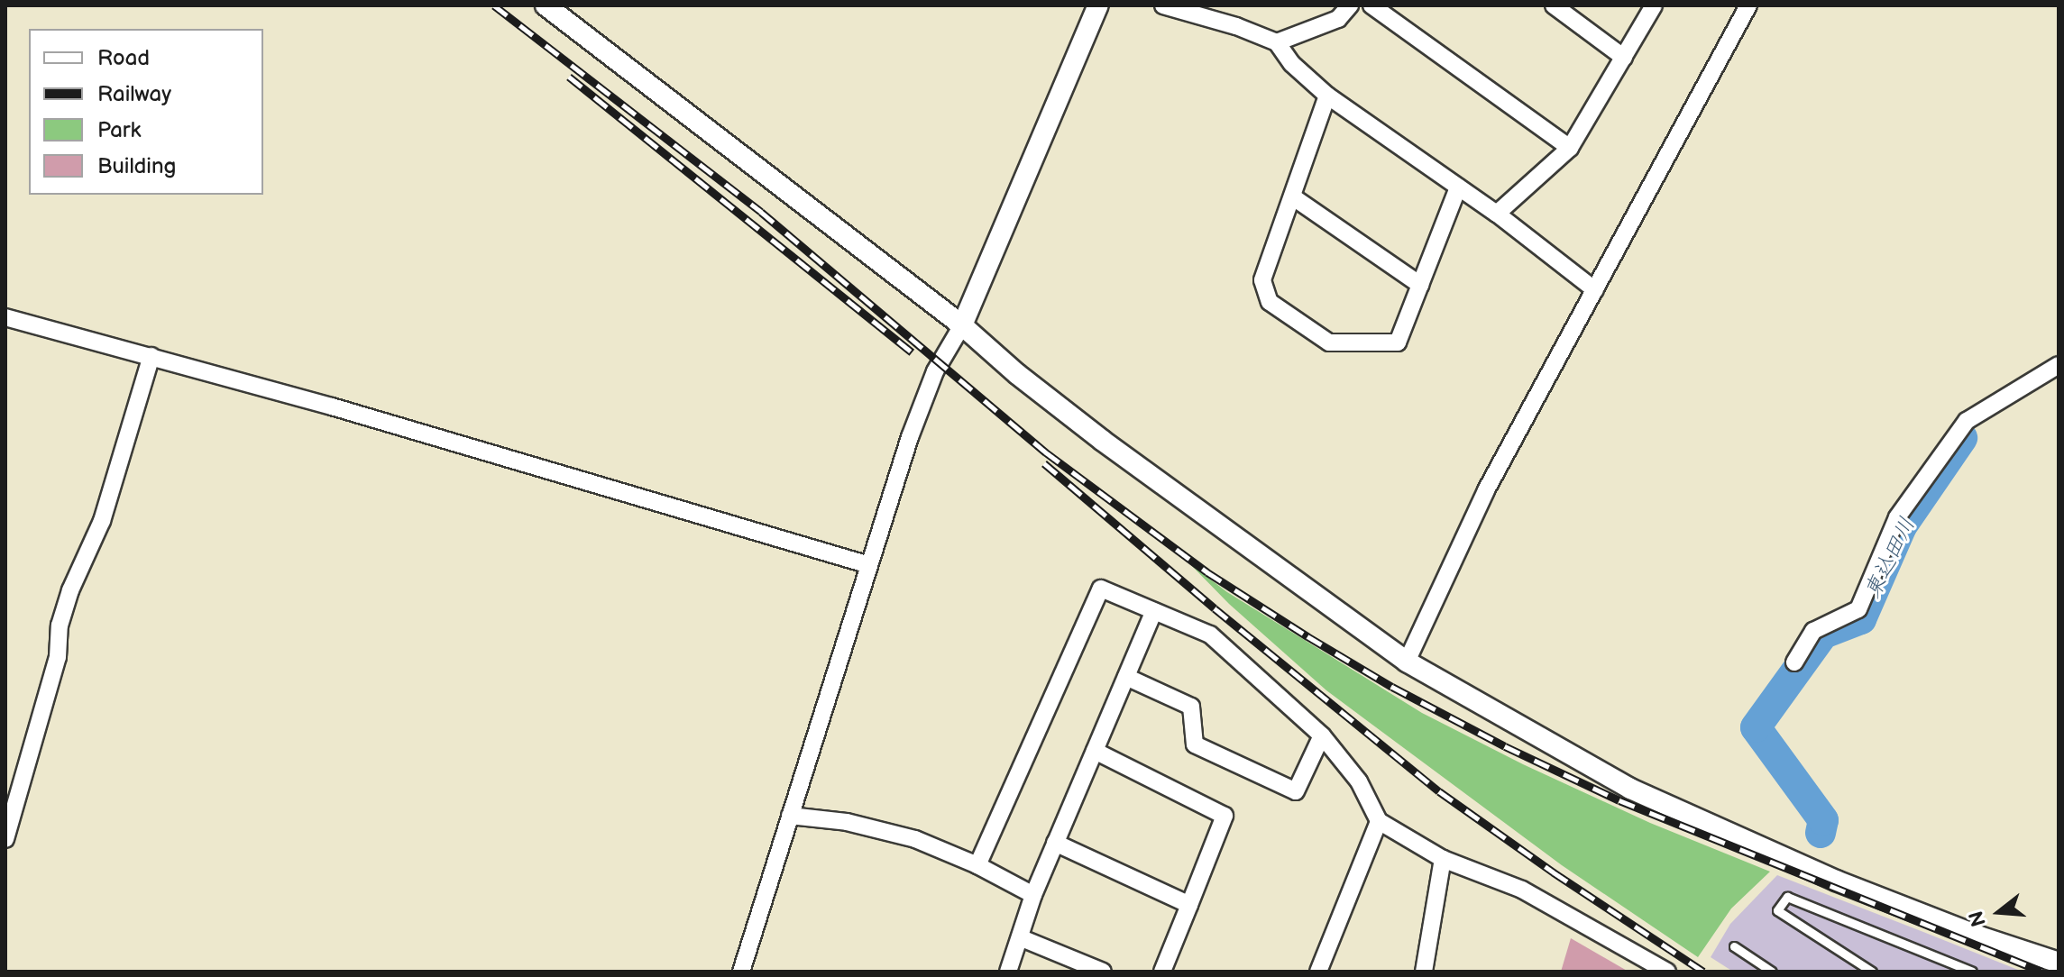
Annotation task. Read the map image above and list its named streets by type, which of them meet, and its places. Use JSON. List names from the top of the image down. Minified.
{"water":["東込田川"],"legend":["Road","Railway","Park","Building"],"north":"left"}
